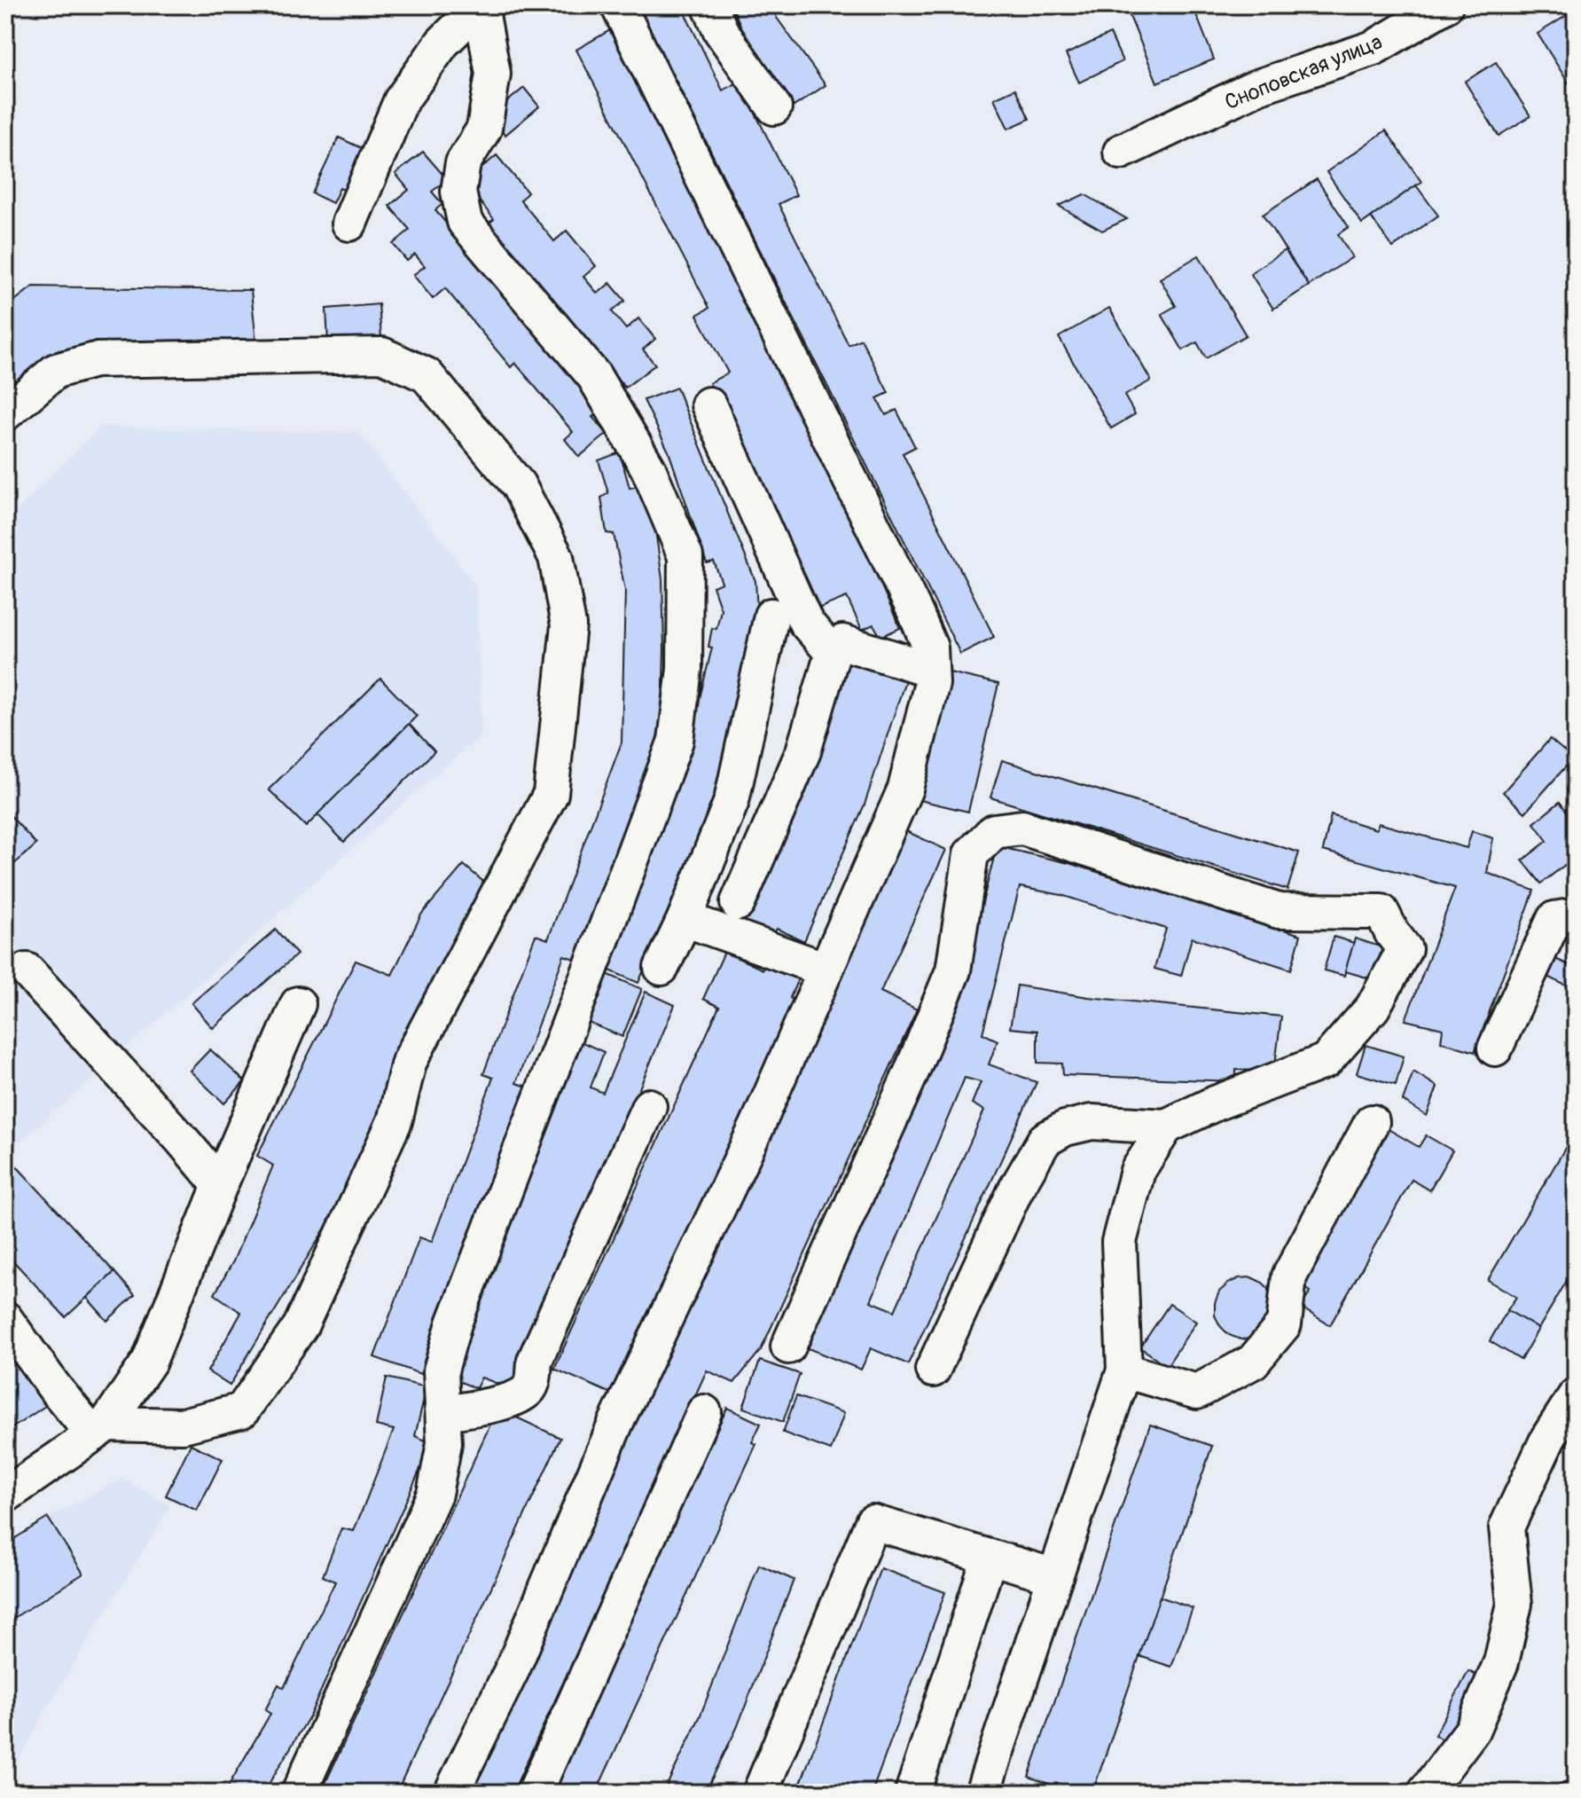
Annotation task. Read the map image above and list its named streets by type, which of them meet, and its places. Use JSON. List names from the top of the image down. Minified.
{"streets":{"street":["Сноповская улица"]}}
